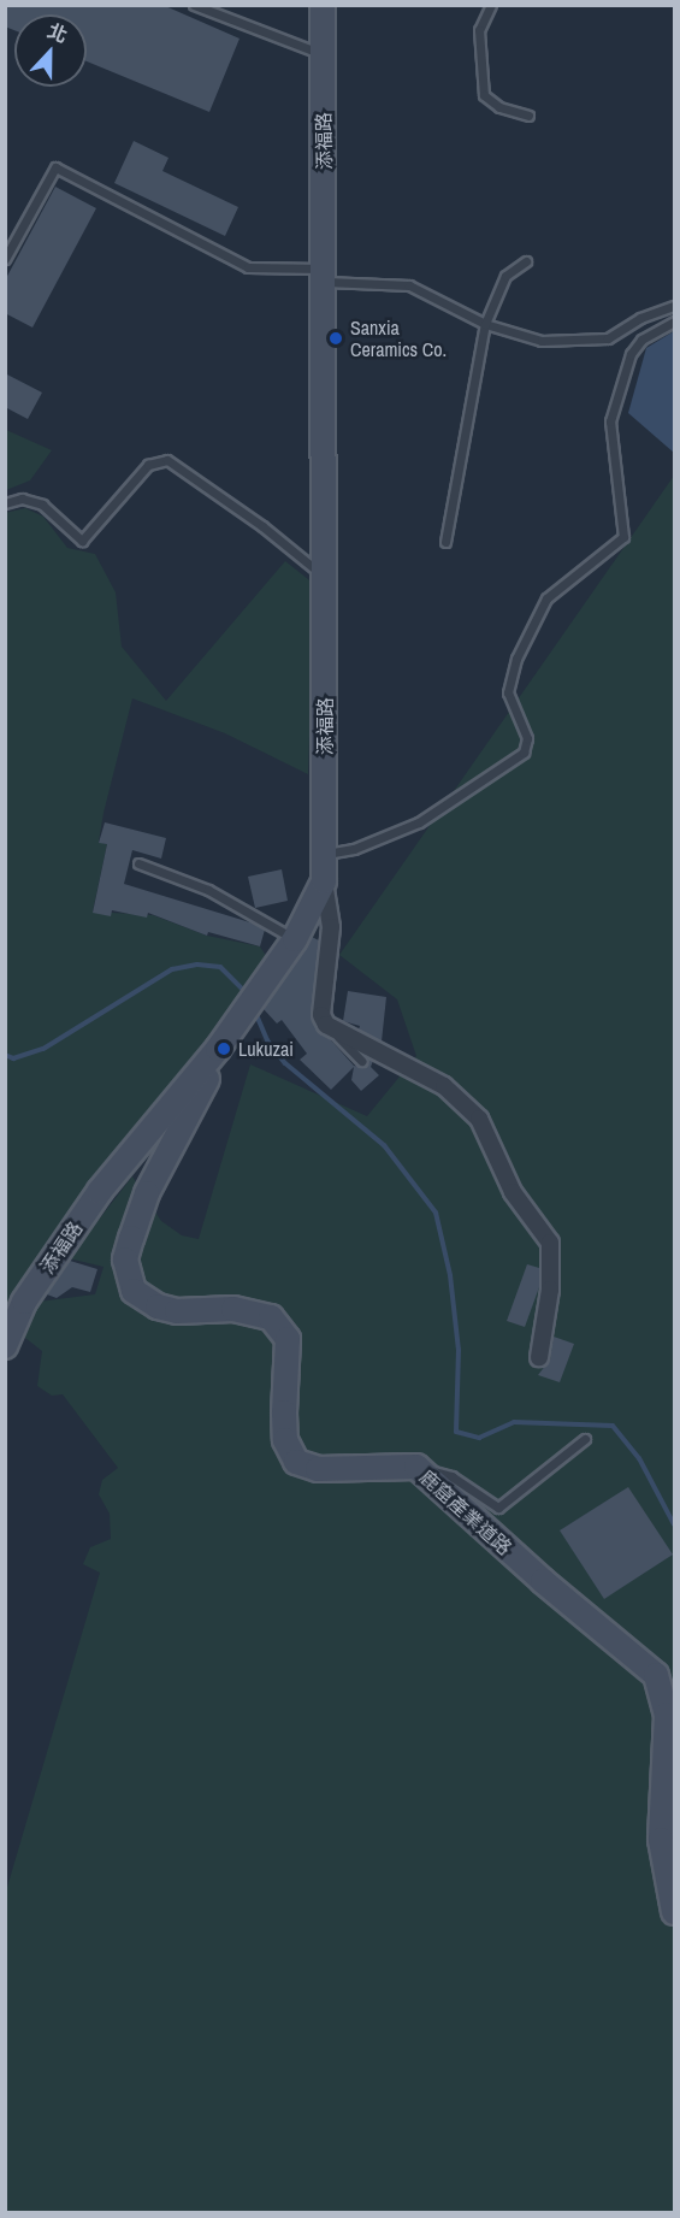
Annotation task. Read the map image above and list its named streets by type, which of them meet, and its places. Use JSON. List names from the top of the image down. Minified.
{"streets":{"street":["添福路","鹿窟產業道路"]},"crossings":[["添福路","鹿窟產業道路"]],"places":["Sanxia Ceramics Co.","Lukuzai"],"north":"top"}
